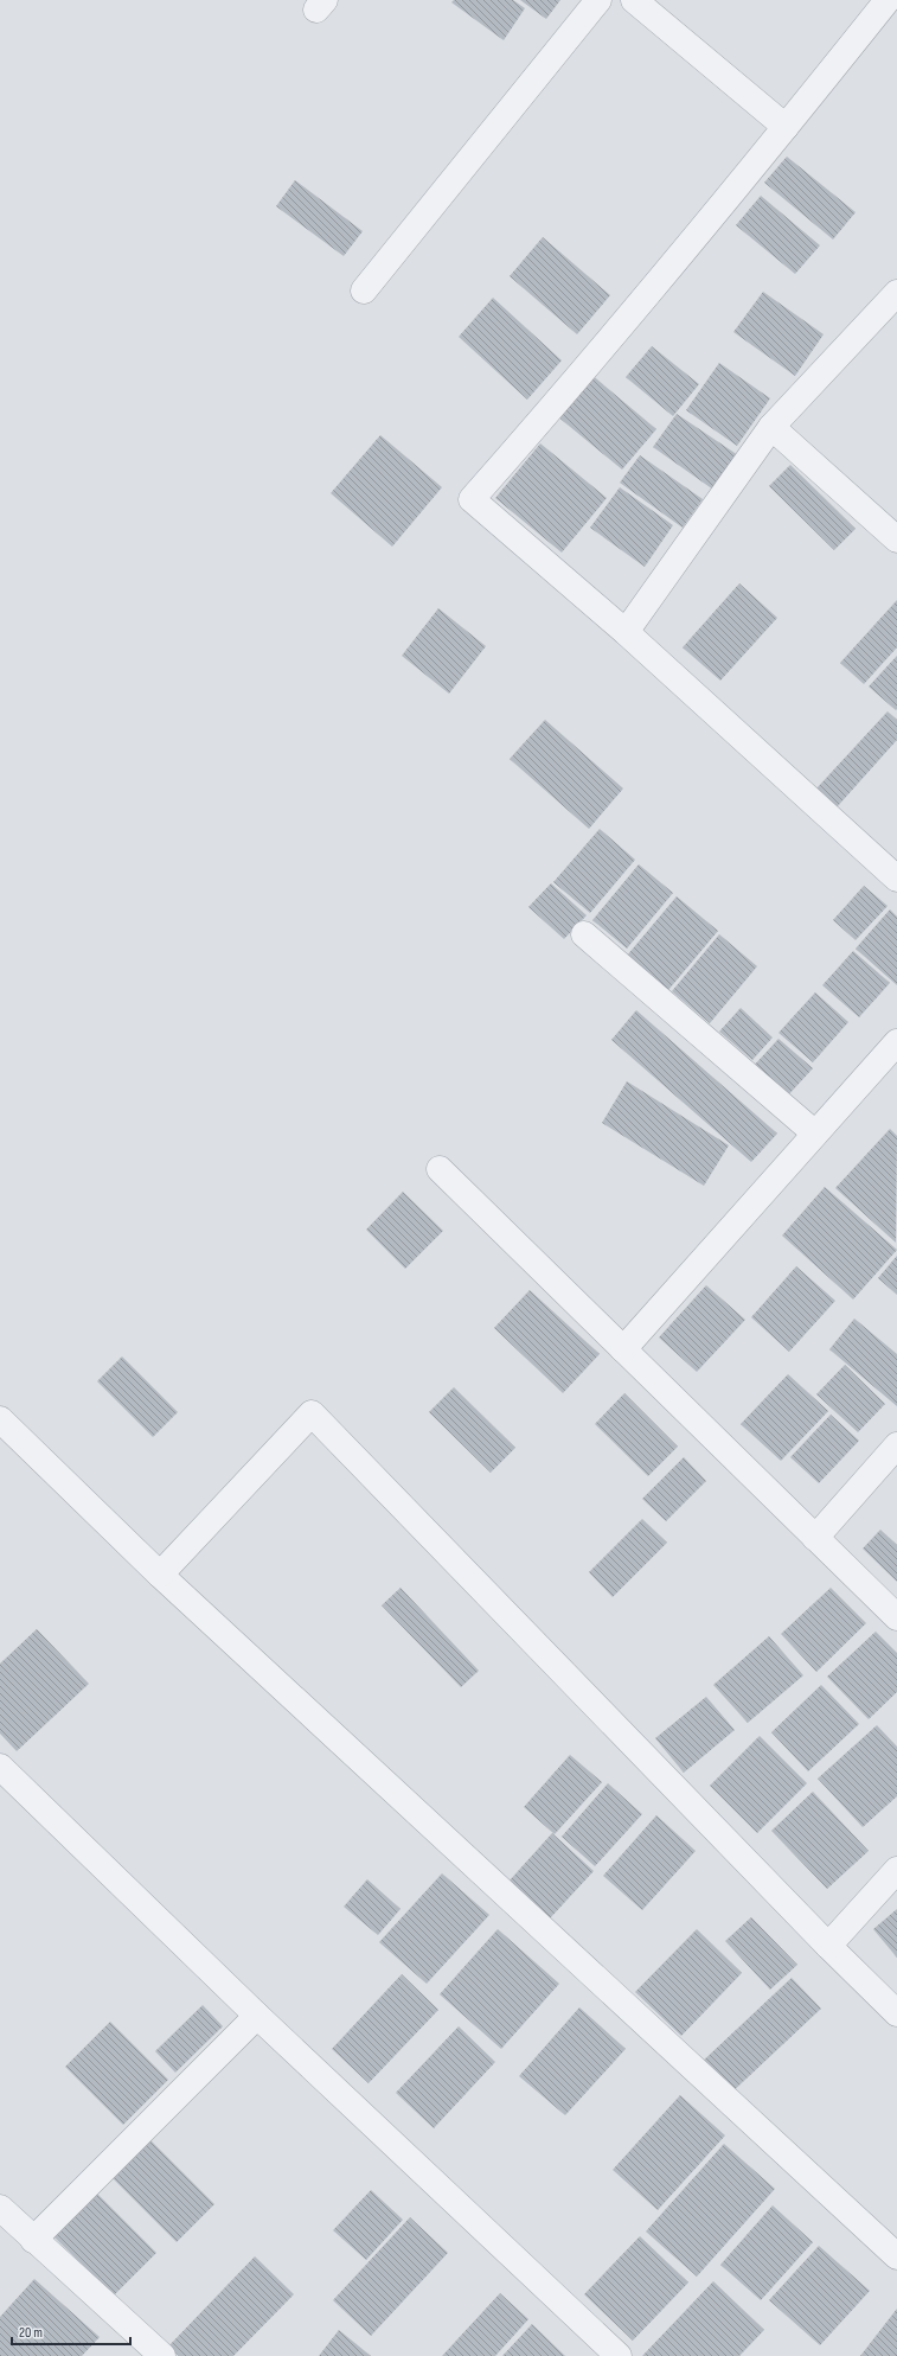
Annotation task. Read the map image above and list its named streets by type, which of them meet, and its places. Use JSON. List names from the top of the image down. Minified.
{"scale_bar":"20 m"}
